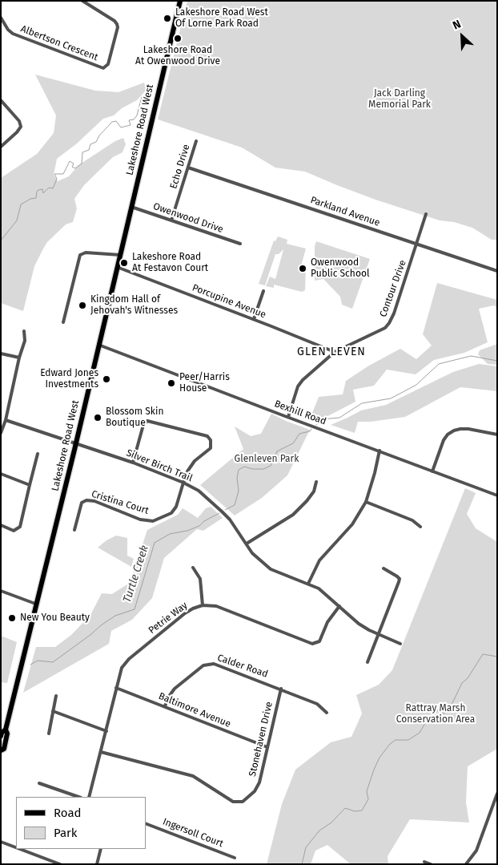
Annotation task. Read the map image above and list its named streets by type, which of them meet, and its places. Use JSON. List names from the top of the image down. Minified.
{"streets":{"main road":["Lakeshore Road West"],"street":["Albertson Crescent","Echo Drive","Parkland Avenue","Owenwood Drive","Contour Drive","Porcupine Avenue","Bexhill Road","Silver Birch Trail","Cristina Court","Petrie Way","Calder Road","Baltimore Avenue","Stonehaven Drive","Ingersoll Court"]},"crossings":[["Lakeshore Road West","Owenwood Drive"],["Lakeshore Road West","Porcupine Avenue"],["Lakeshore Road West","Bexhill Road"],["Lakeshore Road West","Silver Birch Trail"],["Echo Drive","Parkland Avenue"],["Echo Drive","Owenwood Drive"],["Parkland Avenue","Contour Drive"],["Contour Drive","Porcupine Avenue"],["Contour Drive","Bexhill Road"],["Silver Birch Trail","Cristina Court"],["Silver Birch Trail","Petrie Way"],["Petrie Way","Baltimore Avenue"],["Petrie Way","Stonehaven Drive"],["Calder Road","Baltimore Avenue"],["Calder Road","Stonehaven Drive"],["Baltimore Avenue","Stonehaven Drive"]],"districts":["GLEN LEVEN"],"water":["Turtle Creek"],"parks":["Jack Darling Memorial Park","Glenleven Park","Rattray Marsh Conservation Area"],"places":["Lakeshore Road West Of Lorne Park Road","Lakeshore Road At Owenwood Drive","Lakeshore Road At Festavon Court","Owenwood Public School","Kingdom Hall of Jehovah's Witnesses","Edward Jones Investments","Peer/Harris House","Blossom Skin Boutique","New You Beauty"],"legend":["Road","Park"],"north":"top left"}
